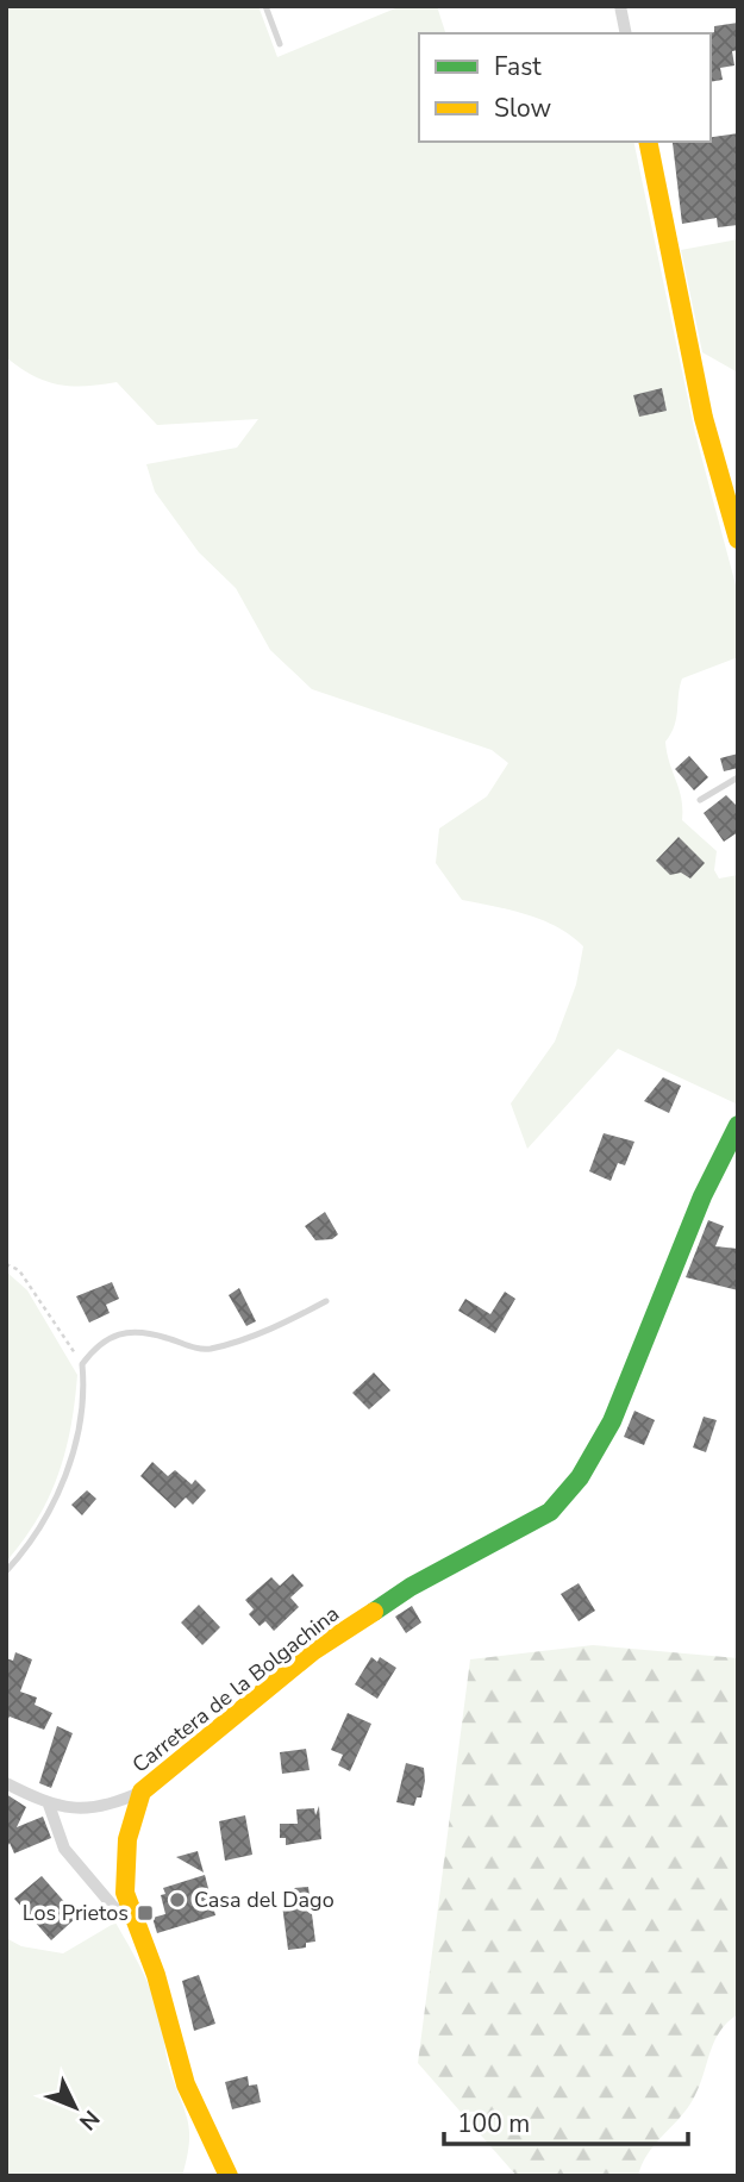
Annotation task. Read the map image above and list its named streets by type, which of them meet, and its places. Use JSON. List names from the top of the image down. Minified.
{"streets":{"street":["Carretera de la Bolgachina"]},"places":{"other":["Casa del Dago"],"transit":["Los Prietos"]},"legend":["Fast","Slow"],"scale_bar":"100 m","north":"bottom right"}
